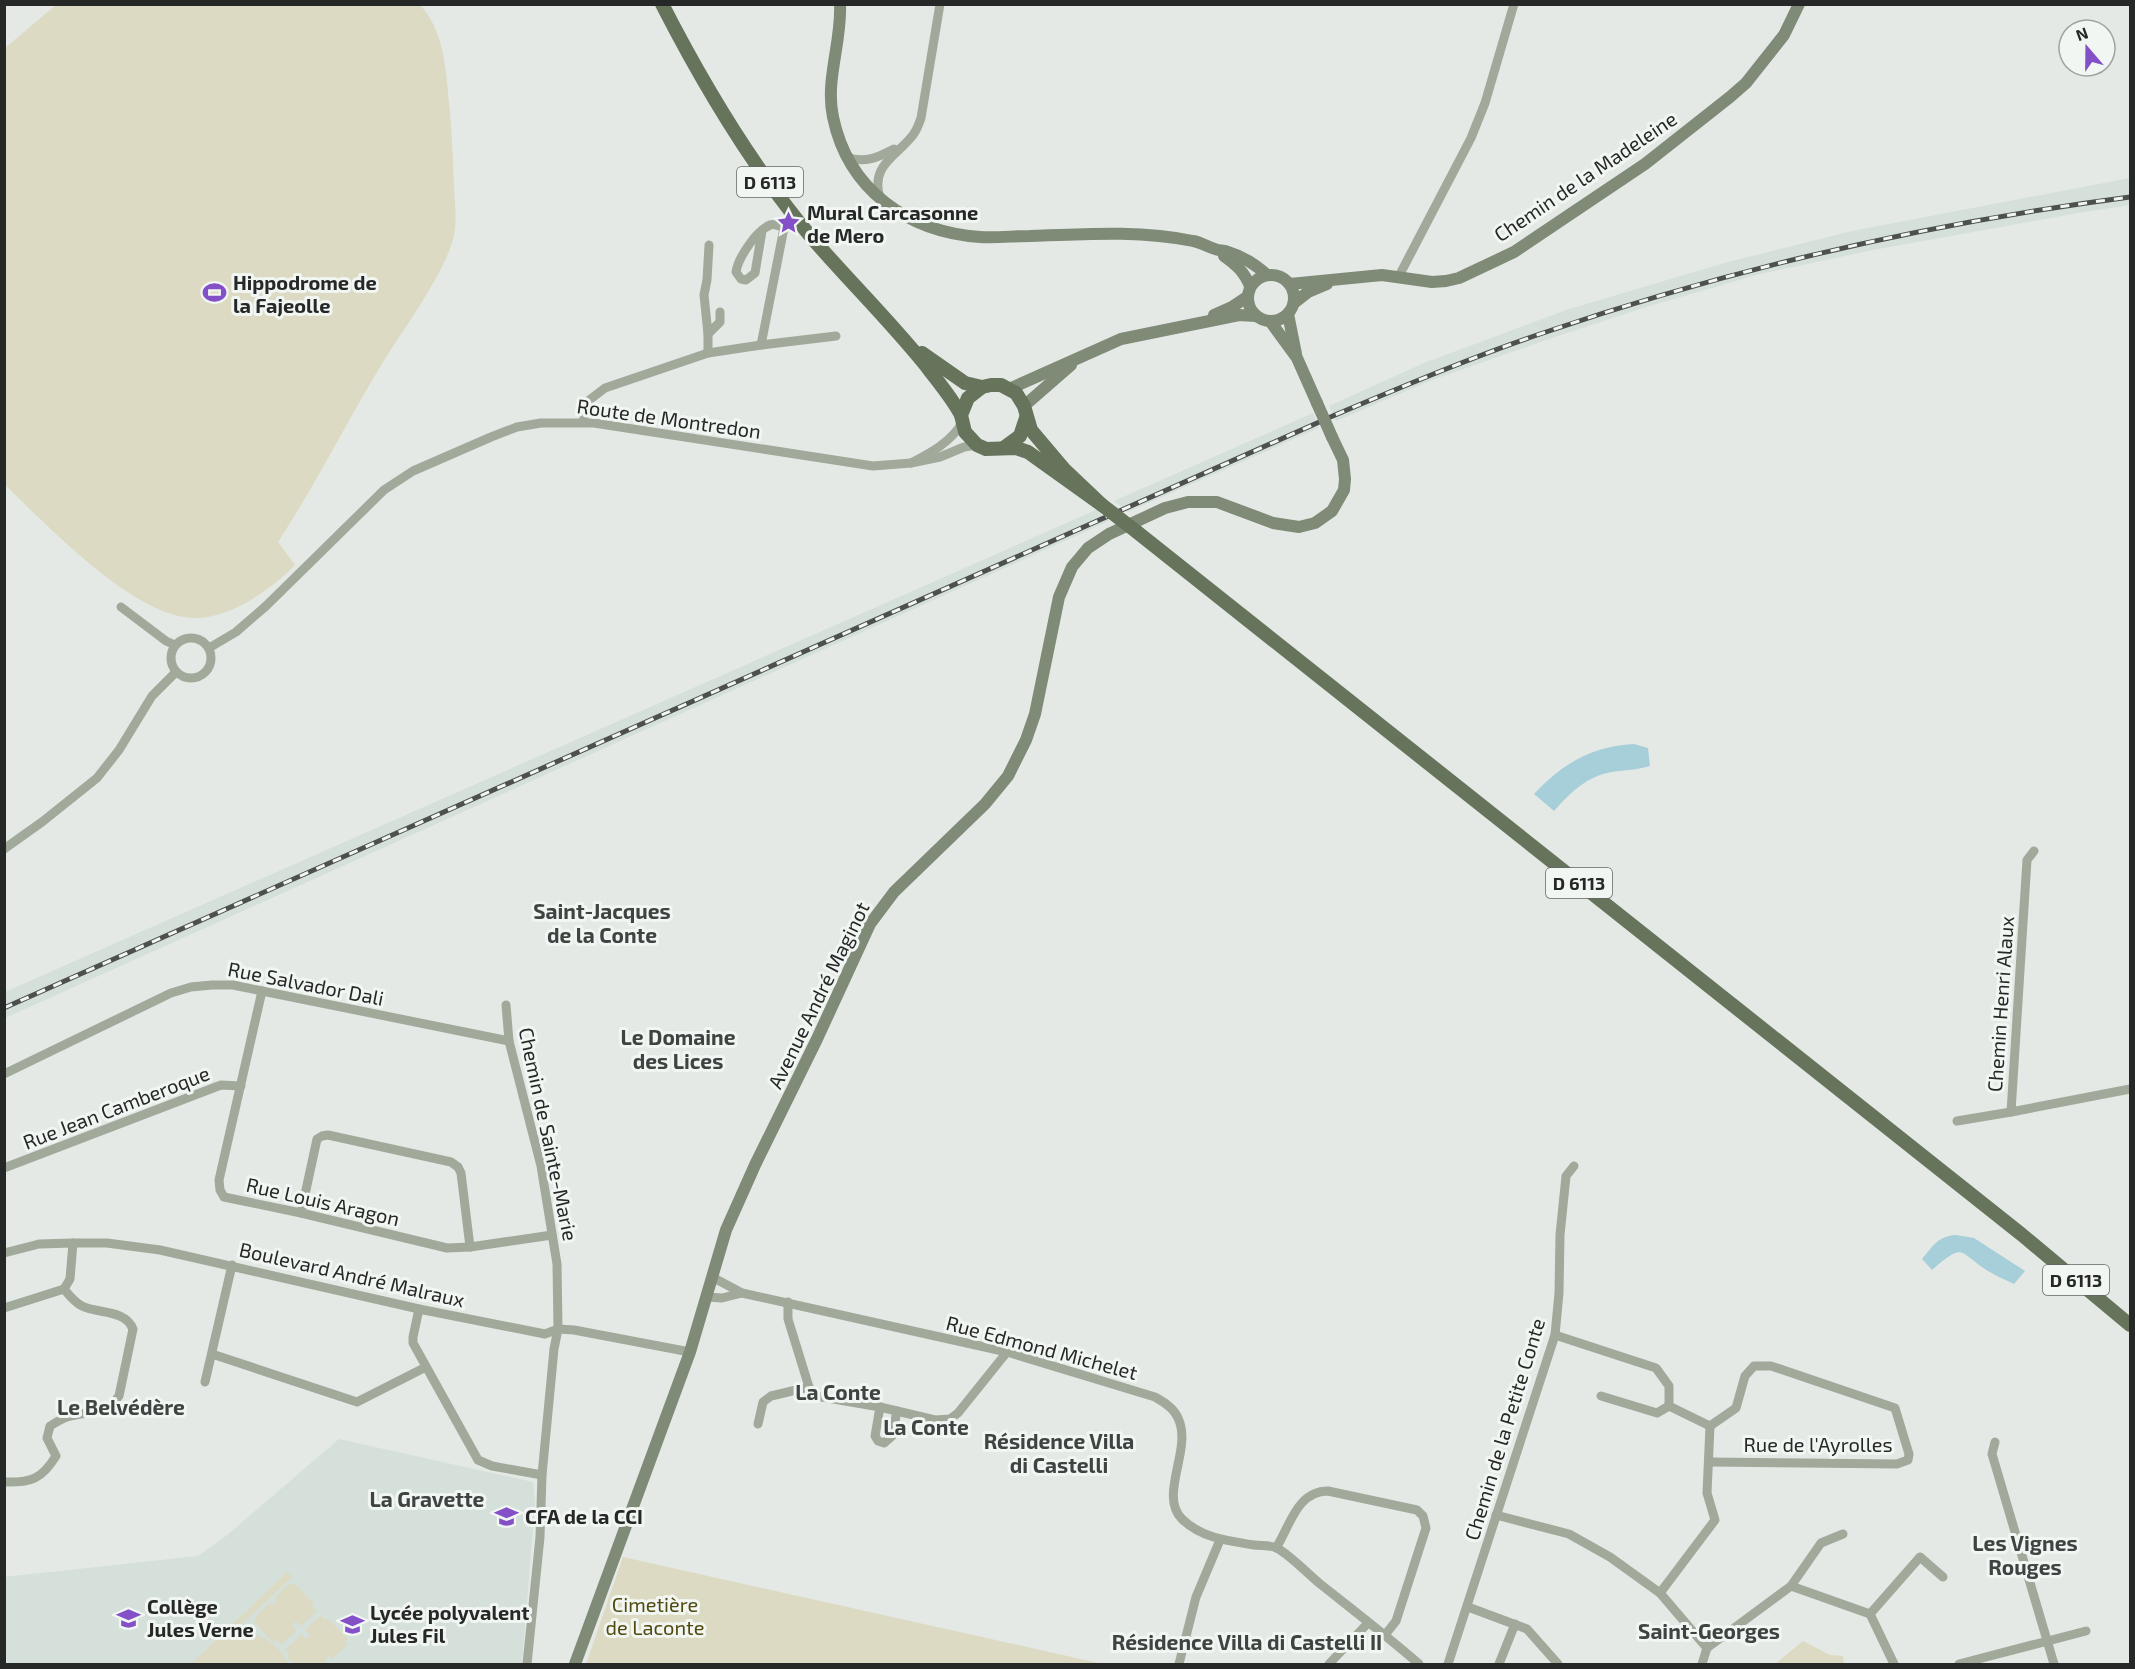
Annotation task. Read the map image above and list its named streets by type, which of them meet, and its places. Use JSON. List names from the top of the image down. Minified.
{"streets":{"main road":["D 6113"],"street":["Chemin de la Madeleine","Route de Montredon","Rue Salvador Dali","Avenue André Maginot","Chemin Henri Alaux","Rue Jean Camberoque","Chemin de Sainte-Marie","Rue Louis Aragon","Boulevard André Malraux","Rue Edmond Michelet","Chemin de la Petite Conte","Rue de l'Ayrolles"]},"crossings":[["D 6113","Route de Montredon"],["Rue Salvador Dali","Chemin de Sainte-Marie"],["Rue Salvador Dali","Rue Louis Aragon"],["Avenue André Maginot","Boulevard André Malraux"],["Avenue André Maginot","Rue Edmond Michelet"],["Rue Jean Camberoque","Rue Louis Aragon"],["Chemin de Sainte-Marie","Rue Louis Aragon"],["Chemin de Sainte-Marie","Boulevard André Malraux"]],"districts":["Saint-Jacques de la Conte","Le Domaine des Lices","La Conte","Le Belvédère","La Conte","Résidence Villa di Castelli","La Gravette","Les Vignes Rouges","Saint-Georges","Résidence Villa di Castelli II"],"parks":["Cimetière de Laconte"],"places":{"place":["Mural Carcasonne de Mero"],"sports":["Hippodrome de la Fajeolle"],"school or university":["CFA de la CCI","Collège Jules Verne","Lycée polyvalent Jules Fil"]},"north":"top"}
